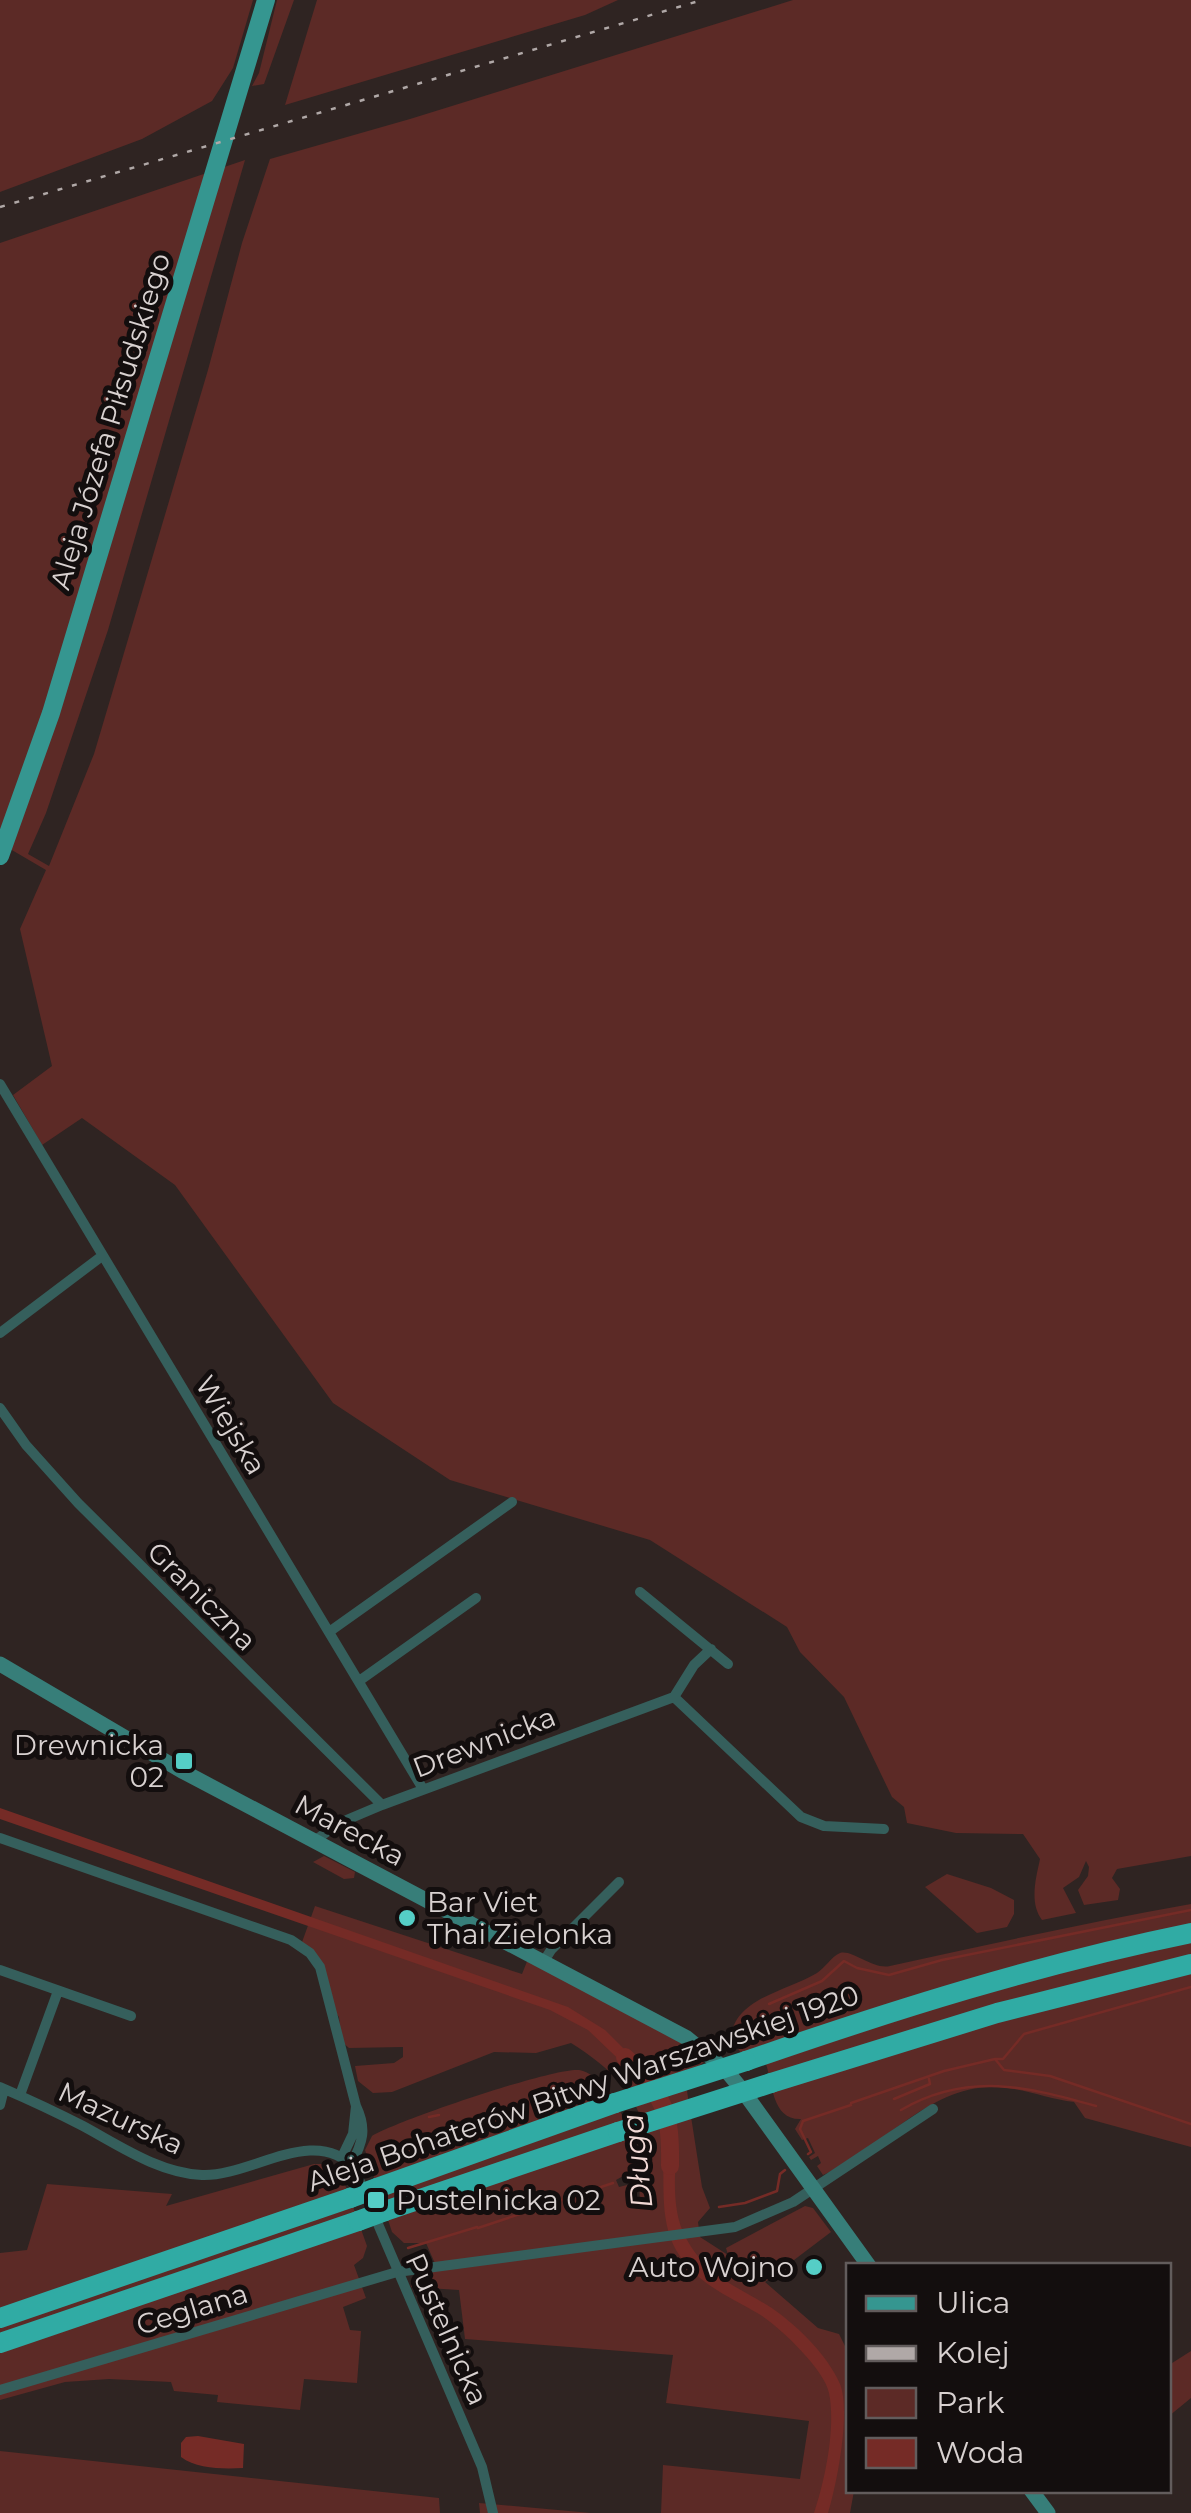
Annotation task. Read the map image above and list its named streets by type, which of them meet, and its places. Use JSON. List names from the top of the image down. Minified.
{"streets":{"highway":["Aleja Bohaterów Bitwy Warszawskiej 1920"],"main road":["Aleja Józefa Piłsudskiego"],"street":["Wiejska","Graniczna","Drewnicka","Marecka","Mazurska","Ceglana","Pustelnicka"]},"crossings":[["Wiejska","Drewnicka"],["Graniczna","Drewnicka"],["Drewnicka","Marecka"],["Marecka","Ceglana"],["Mazurska","Pustelnicka"],["Ceglana","Pustelnicka"]],"water":["Długa"],"places":{"transit":["Drewnicka 02","Pustelnicka 02"],"other":["Bar Viet Thai Zielonka","Auto Wojno"]},"legend":["Ulica","Kolej","Park","Woda"]}
